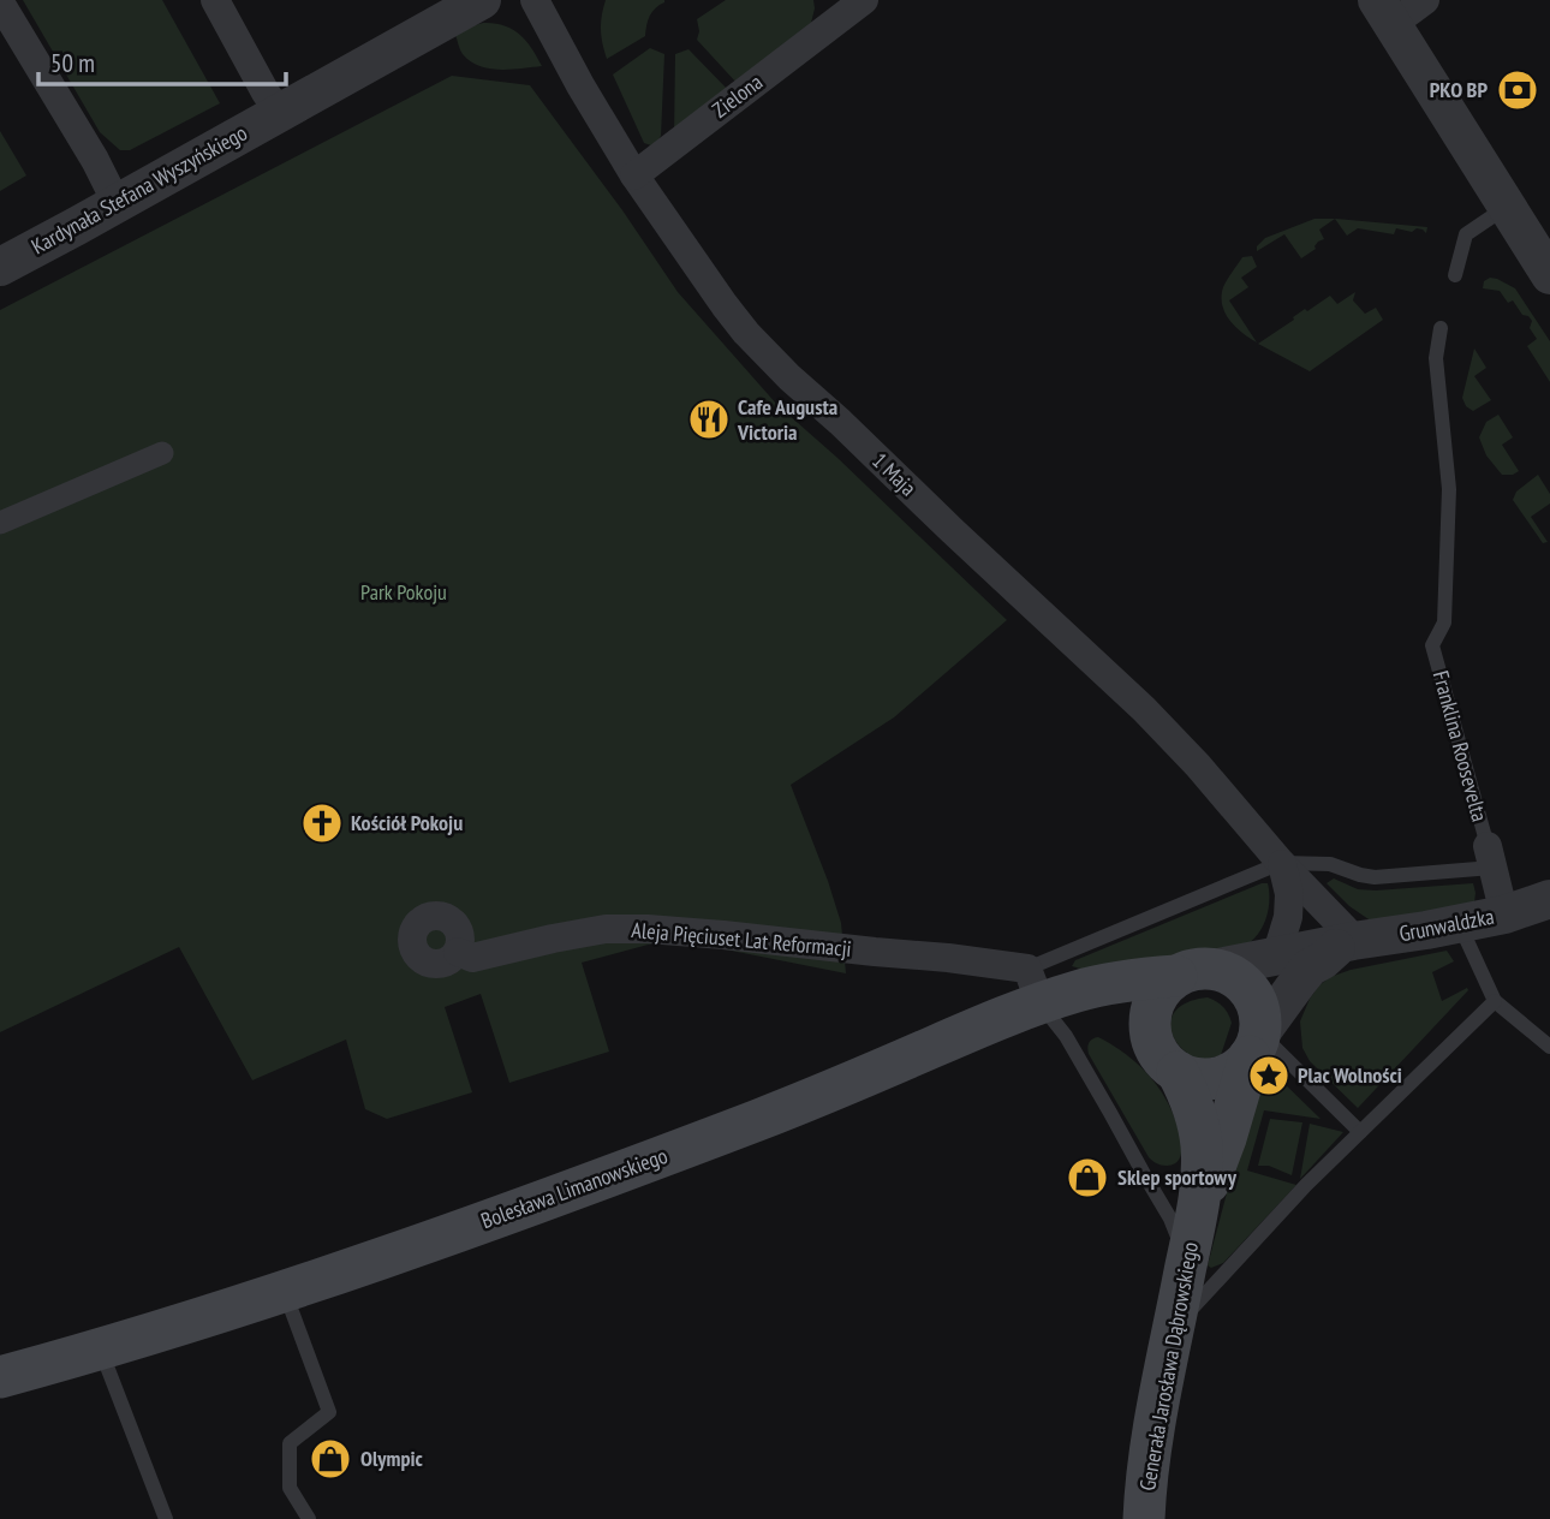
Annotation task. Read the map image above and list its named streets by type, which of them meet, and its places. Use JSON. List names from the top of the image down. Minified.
{"streets":{"main road":["Bolesława Limanowskiego","Generała Jarosława Dąbrowskiego"],"street":["Zielona","Kardynała Stefana Wyszyńskiego","1 Maja","Franklina Roosevelta","Grunwaldzka","Aleja Pięciuset Lat Reformacji"]},"crossings":[["Zielona","1 Maja"],["1 Maja","Grunwaldzka"],["Franklina Roosevelta","Grunwaldzka"],["Aleja Pięciuset Lat Reformacji","Bolesława Limanowskiego"]],"parks":["Park Pokoju"],"places":{"bank":["PKO BP"],"restaurant":["Cafe Augusta Victoria"],"church":["Kościół Pokoju"],"place":["Plac Wolności"],"shop":["Sklep sportowy","Olympic"]},"scale_bar":"50 m"}
